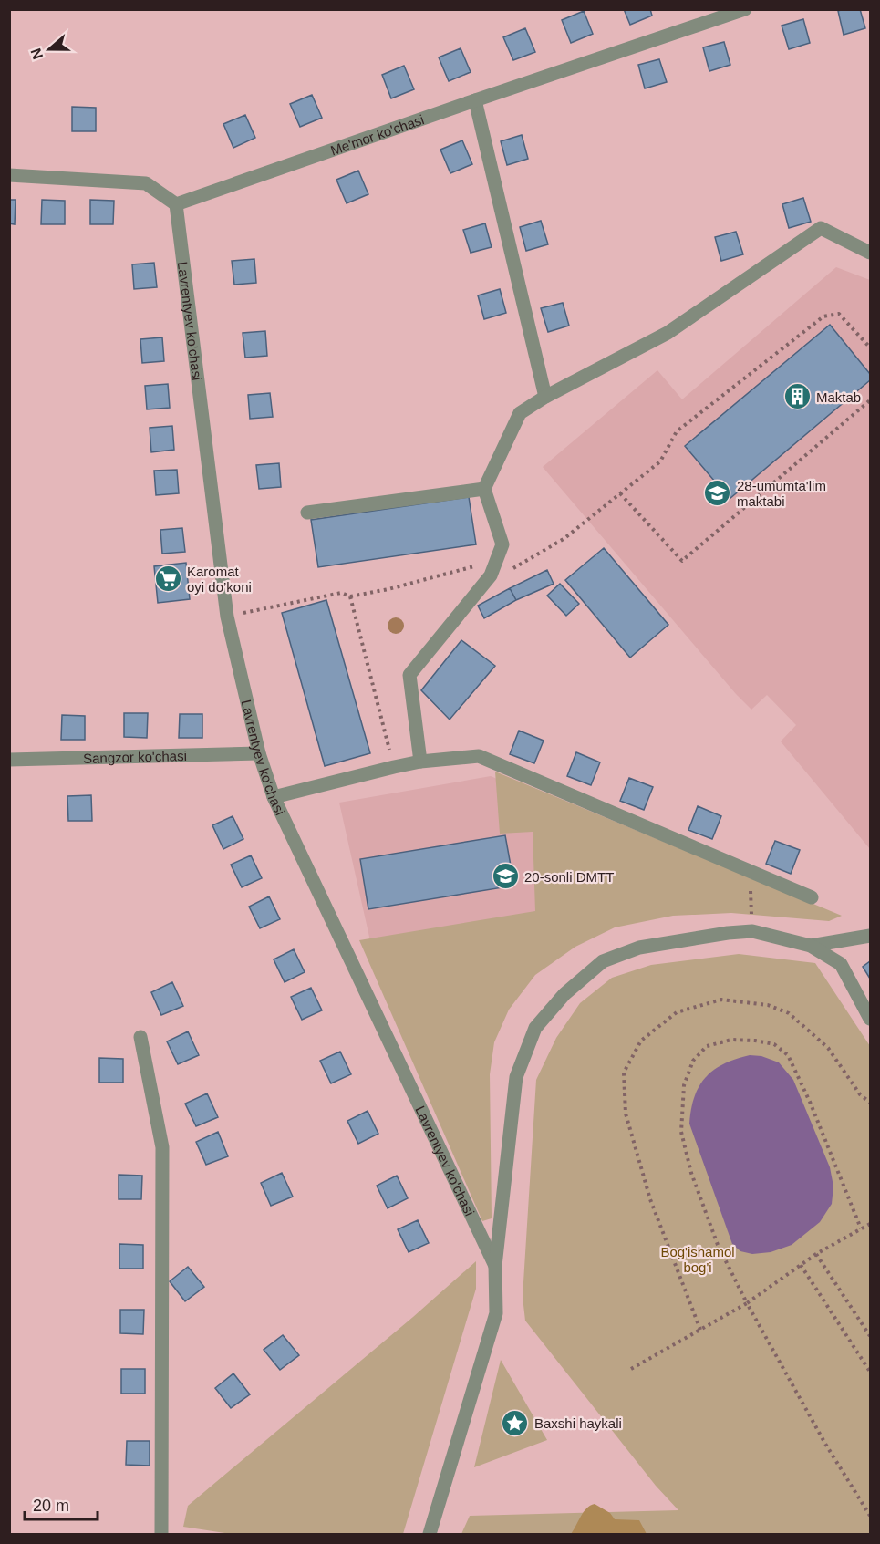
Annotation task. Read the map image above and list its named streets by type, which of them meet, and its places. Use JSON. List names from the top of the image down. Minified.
{"streets":{"street":["Me'mor ko'chasi","Lavrentyev ko'chasi","Sangzor ko'chasi"]},"crossings":[["Me'mor ko'chasi","Lavrentyev ko'chasi"],["Lavrentyev ko'chasi","Sangzor ko'chasi"]],"parks":["Bog'ishamol bog'i"],"places":{"building":["Maktab"],"school or university":["28-umumta'lim maktabi","20-sonli DMTT"],"supermarket":["Karomat oyi do’koni"],"place":["Baxshi haykali"]},"scale_bar":"20 m","north":"left"}
